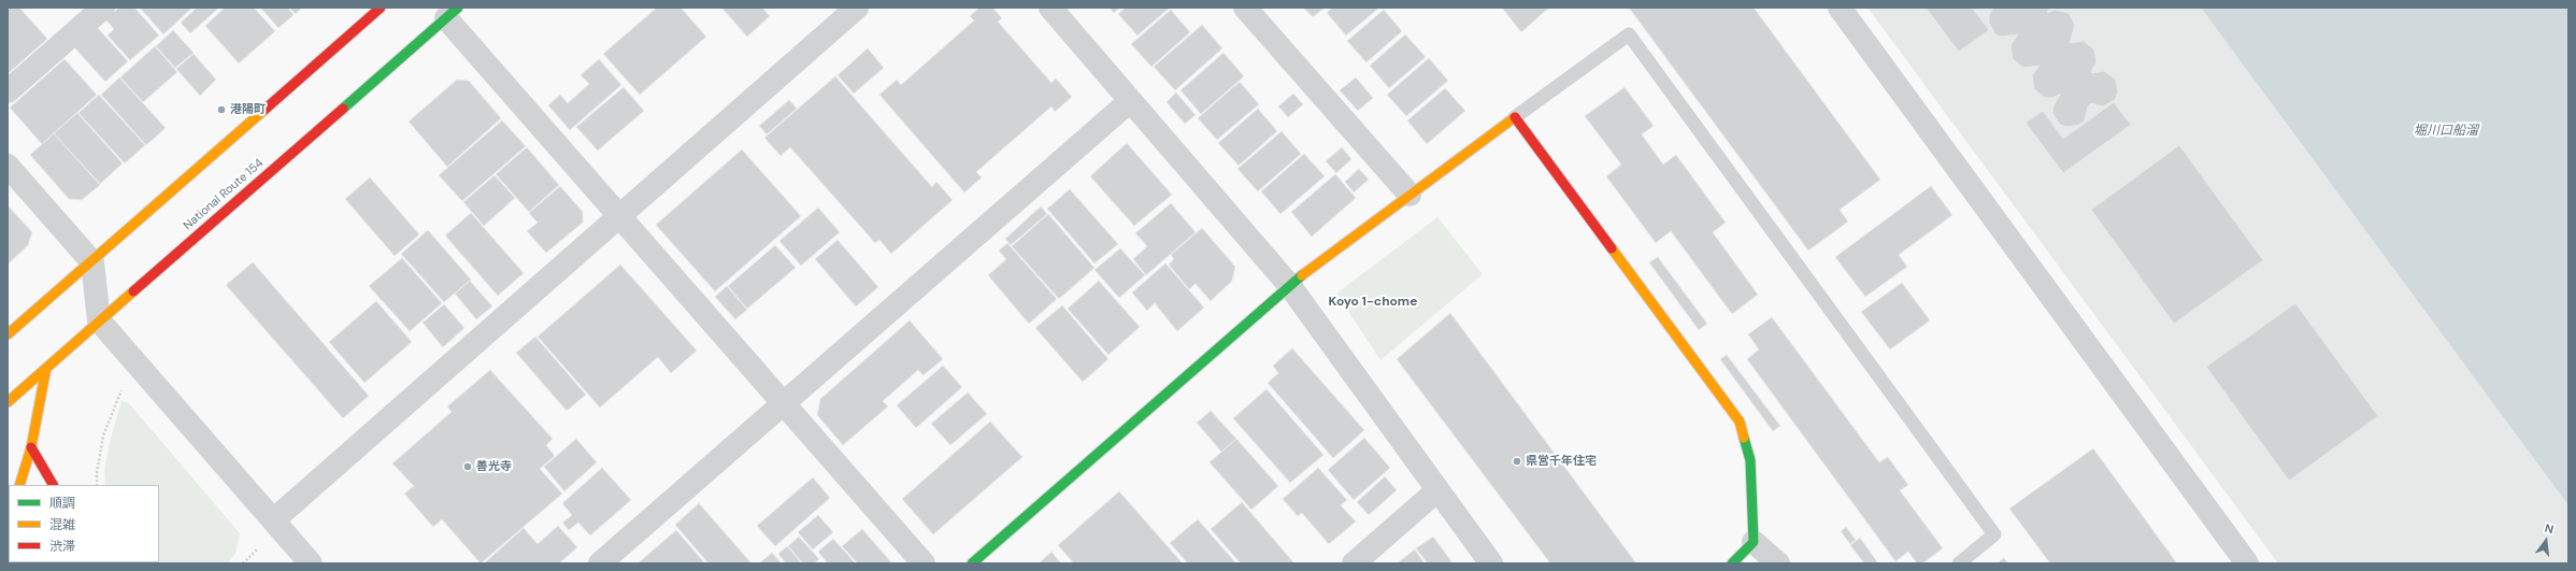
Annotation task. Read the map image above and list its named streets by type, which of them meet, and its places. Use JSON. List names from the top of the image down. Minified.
{"streets":{"main road":["National Route 154"]},"districts":["Koyo 1-chome"],"water":["堀川口船溜"],"places":["港陽町","県営千年住宅","善光寺"],"legend":["順調","混雑","渋滞"],"north":"top"}
